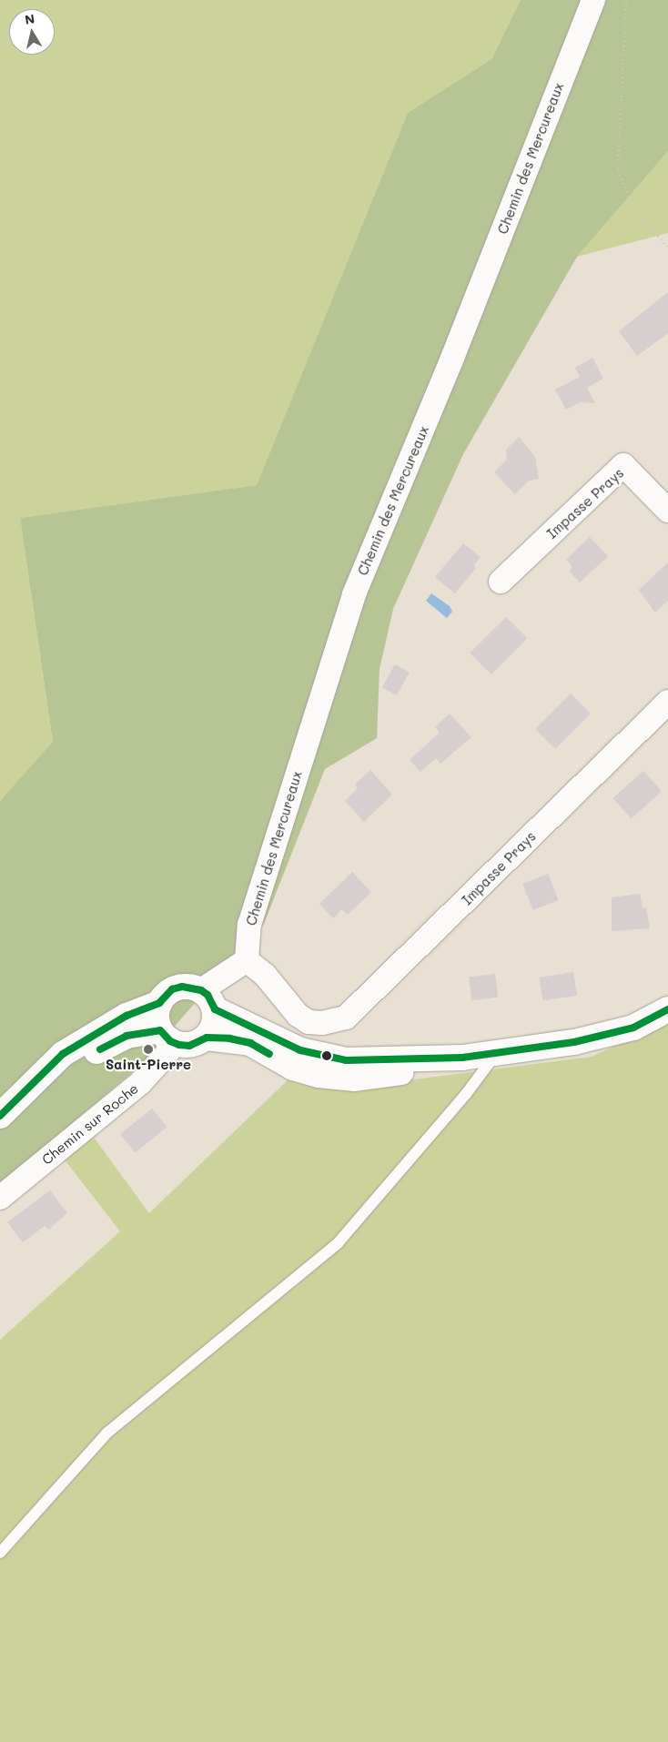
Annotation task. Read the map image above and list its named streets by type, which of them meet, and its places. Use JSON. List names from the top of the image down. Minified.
{"streets":{"street":["Chemin des Mercureaux","Impasse Prays","Chemin sur Roche"]},"crossings":[["Chemin des Mercureaux","Impasse Prays"]],"places":["Saint-Pierre"],"north":"top"}
